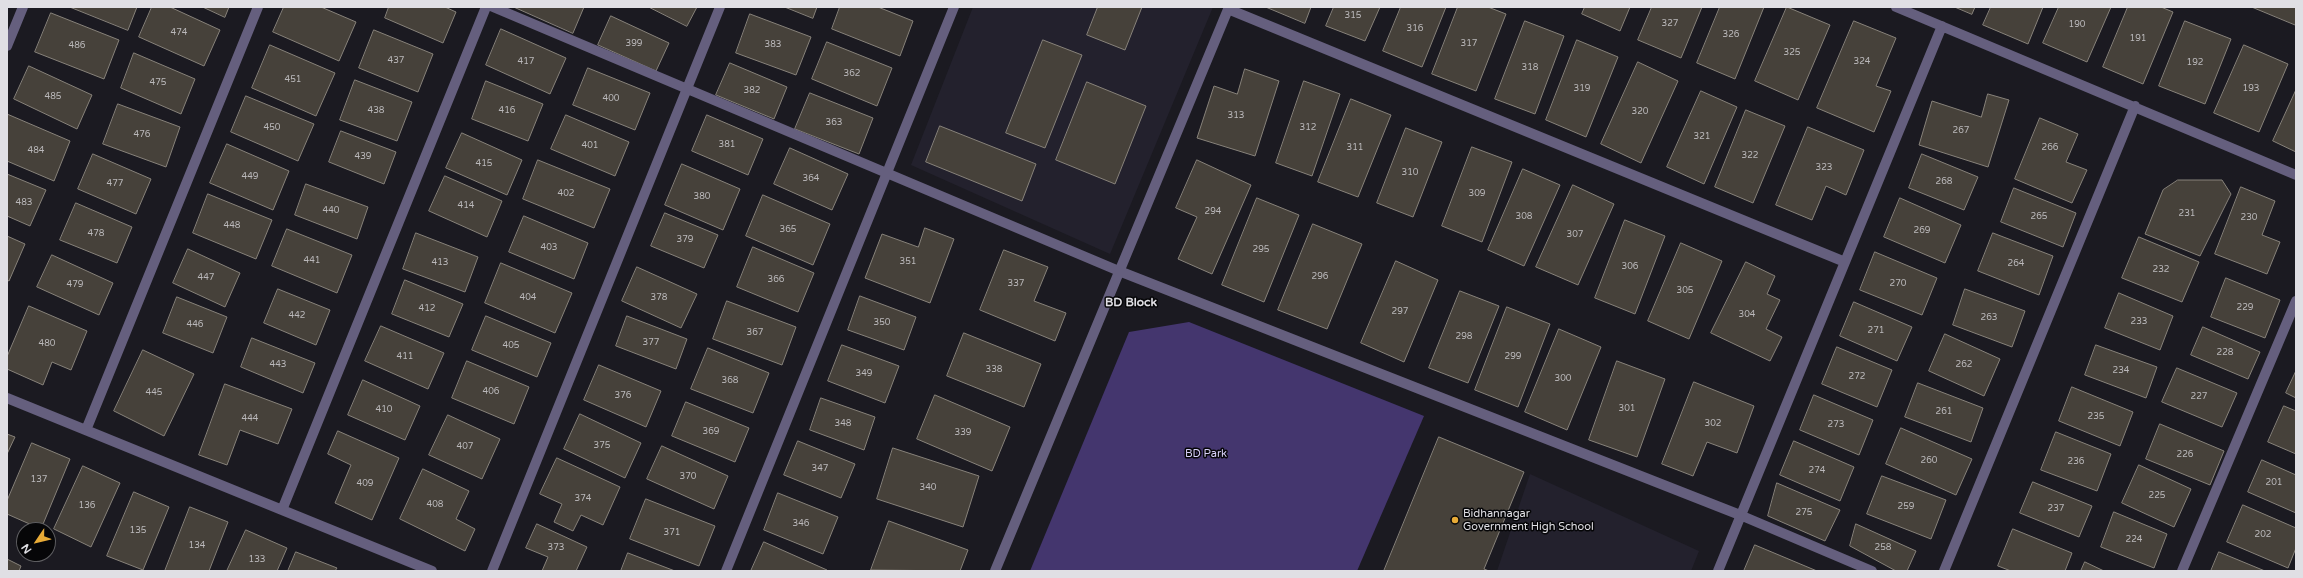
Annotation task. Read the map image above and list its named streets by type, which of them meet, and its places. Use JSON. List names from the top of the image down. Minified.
{"districts":["BD Block"],"parks":["BD Park"],"places":["Bidhannagar Government High School"],"house_numbers":["315","327","190","316","474","326","191","399","317","383","486","325","437","417","324","192","318","362","451","475","319","193","382","485","400","438","416","320","313","363","450","312","267","476","321","381","401","311","266","484","322","439","415","323","310","449","364","268","477","402","309","380","483","414","440","294","231","308","265","230","448","365","269","478","307","379","403","295","441","351","413","264","306","232","296","447","366","337","270","479","305","404","378","229","412","297","304","442","263","233","350","446","271","367","298","377","480","405","228","411","299","443","262","338","234","349","272","300","368","406","445","376","227","301","410","261","235","444","348","302","273","369","339","375","407","226","260","236","347","274","370","137","201","409","340","225","374","408","136","259","237","275","346","135","371","202","224","134","373","258","133"],"north":"bottom left"}
